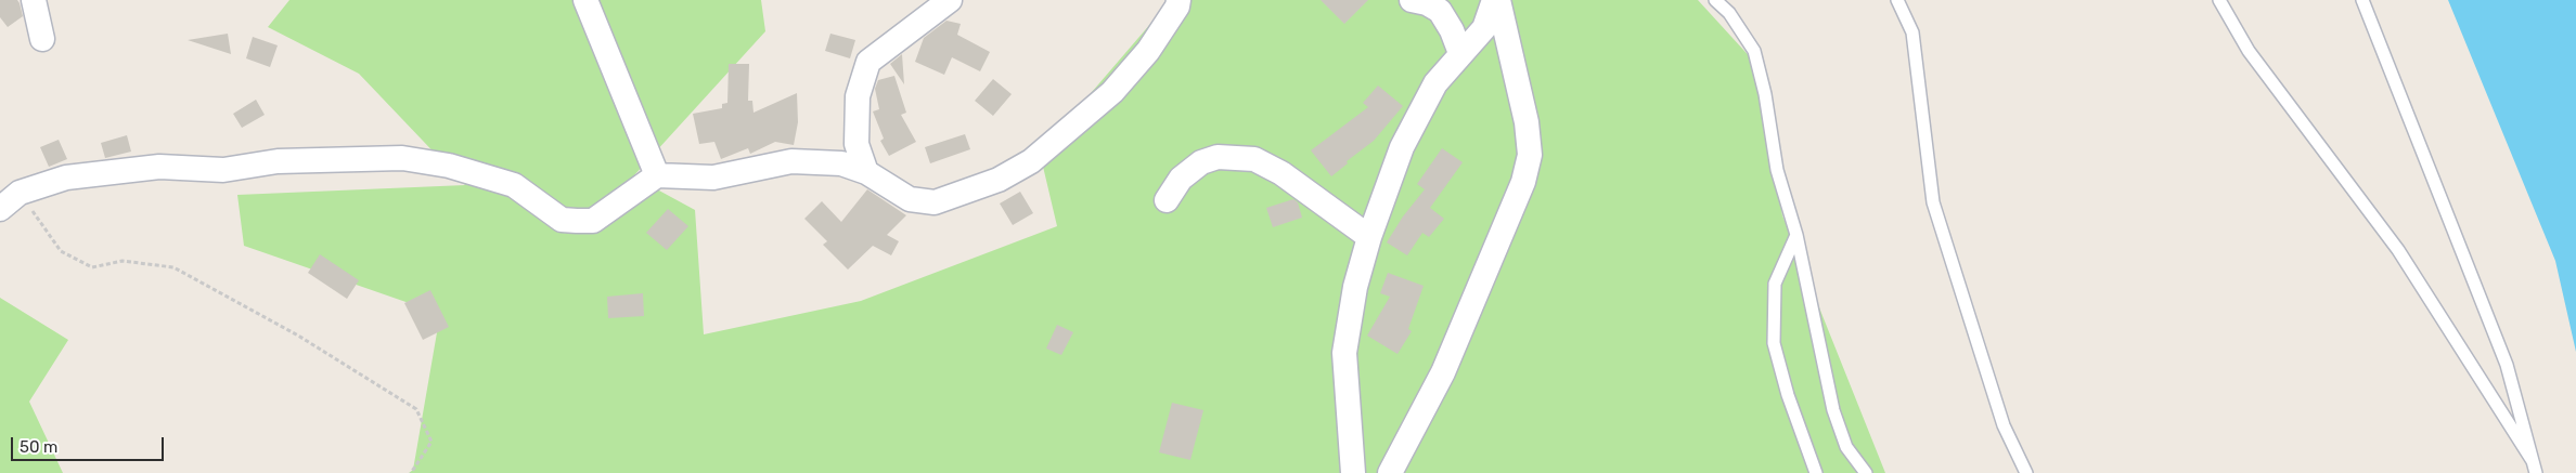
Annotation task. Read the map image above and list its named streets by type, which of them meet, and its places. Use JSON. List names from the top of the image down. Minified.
{"scale_bar":"50 m"}
